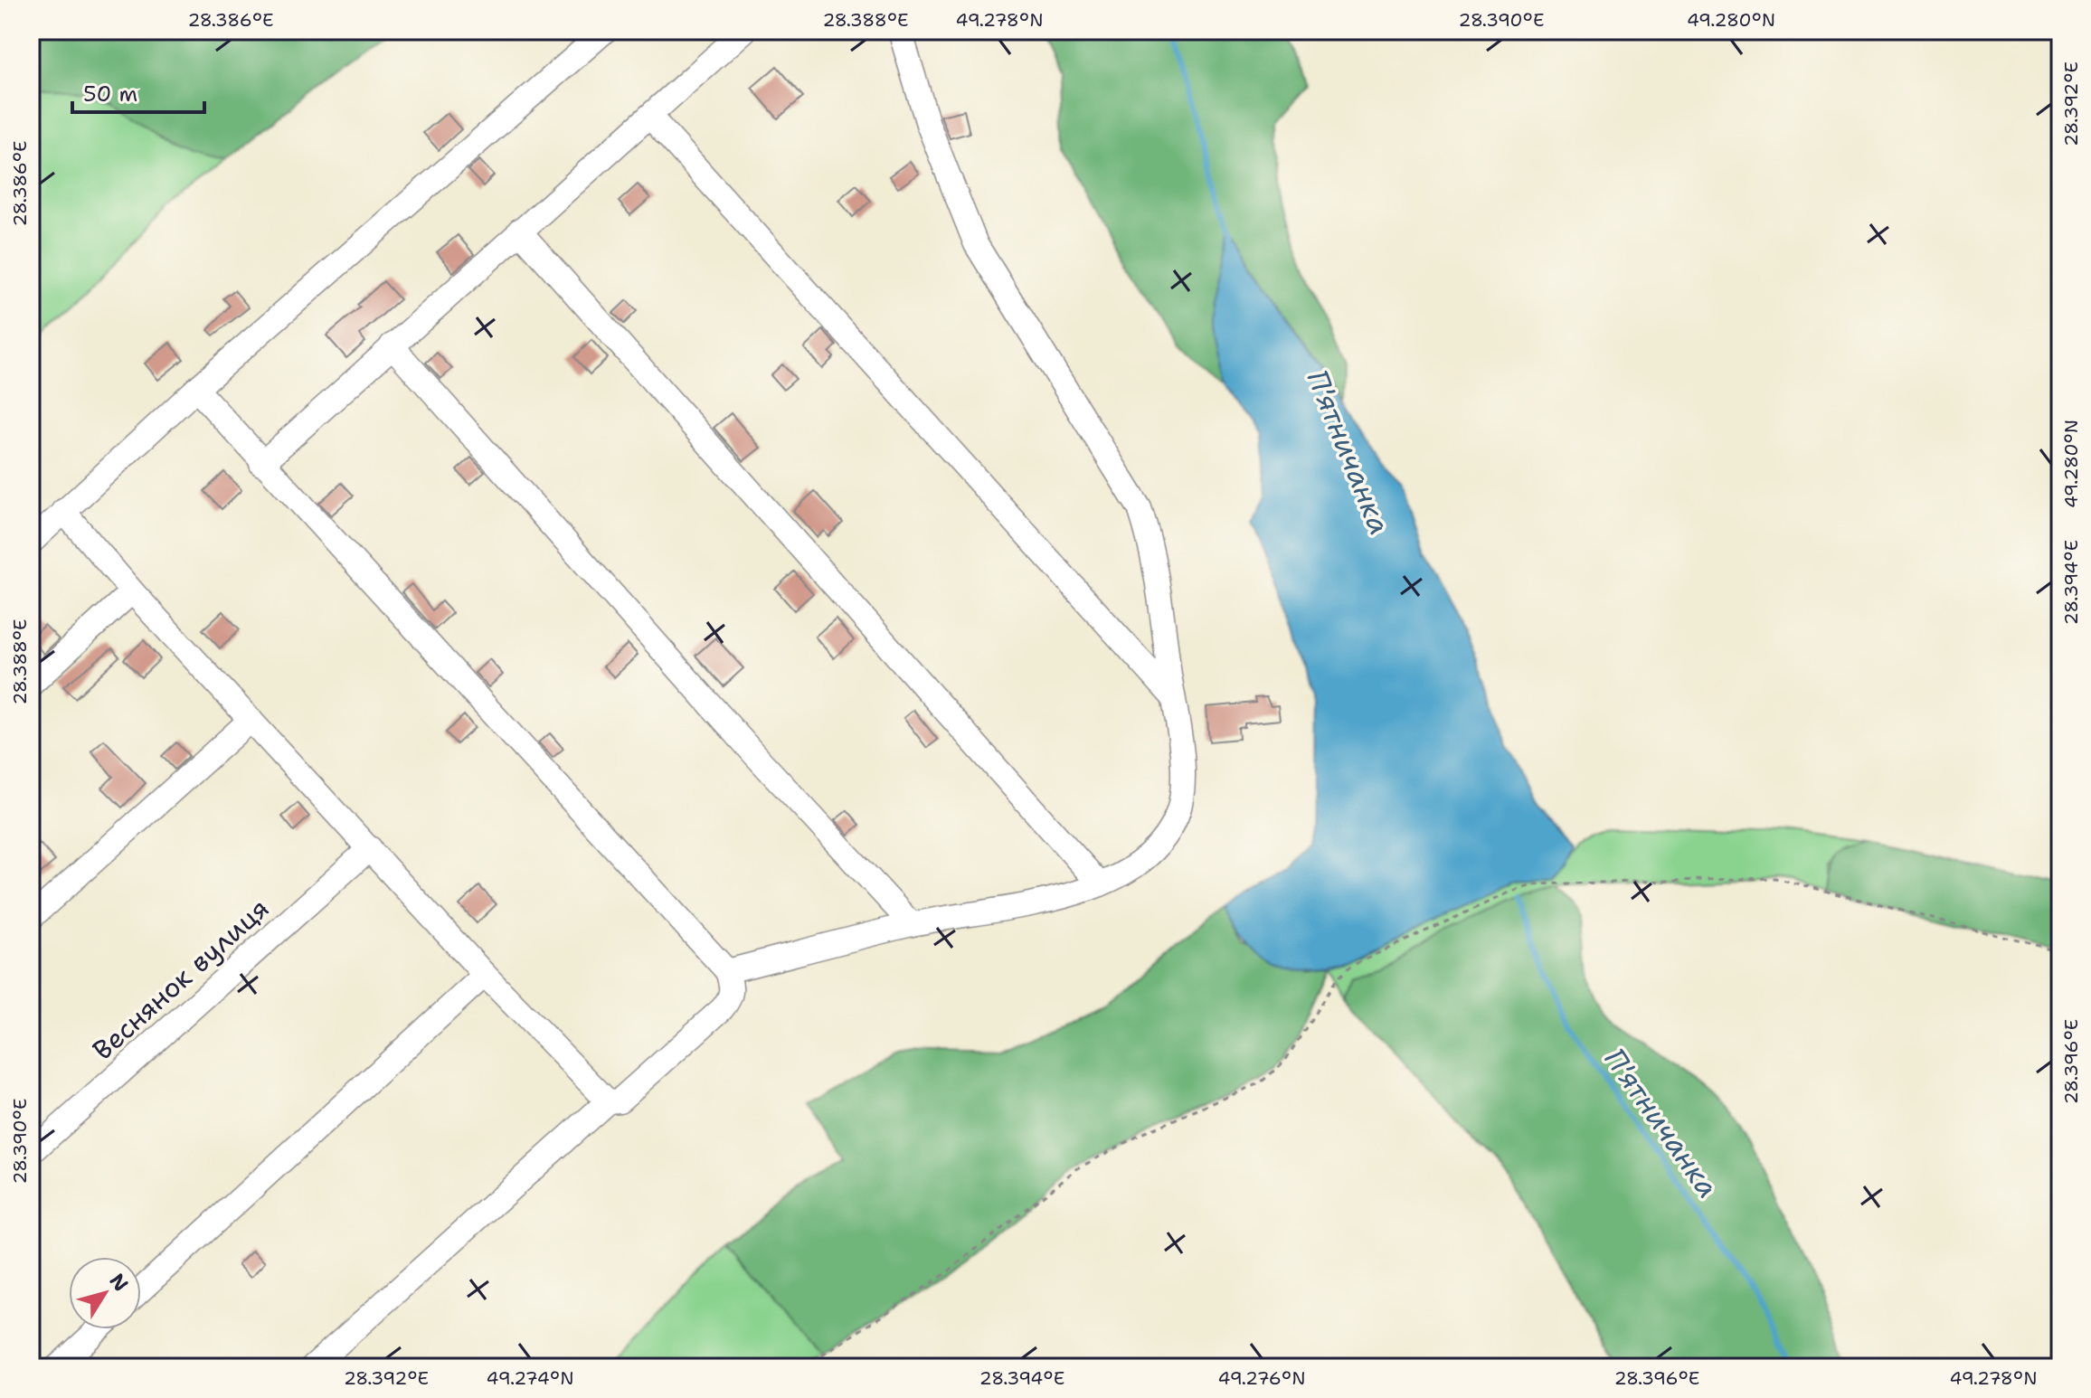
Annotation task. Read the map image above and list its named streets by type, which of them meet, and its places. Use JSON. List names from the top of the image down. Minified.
{"streets":{"street":["Веснянок вулиця"]},"water":["П'ятничанка"],"scale_bar":"50 m","north":"top right","coordinates":["28.386°E","28.388°E","49.278°N","28.390°E","49.280°N","28.392°E","28.394°E","28.396°E","49.274°N","49.276°N"]}
